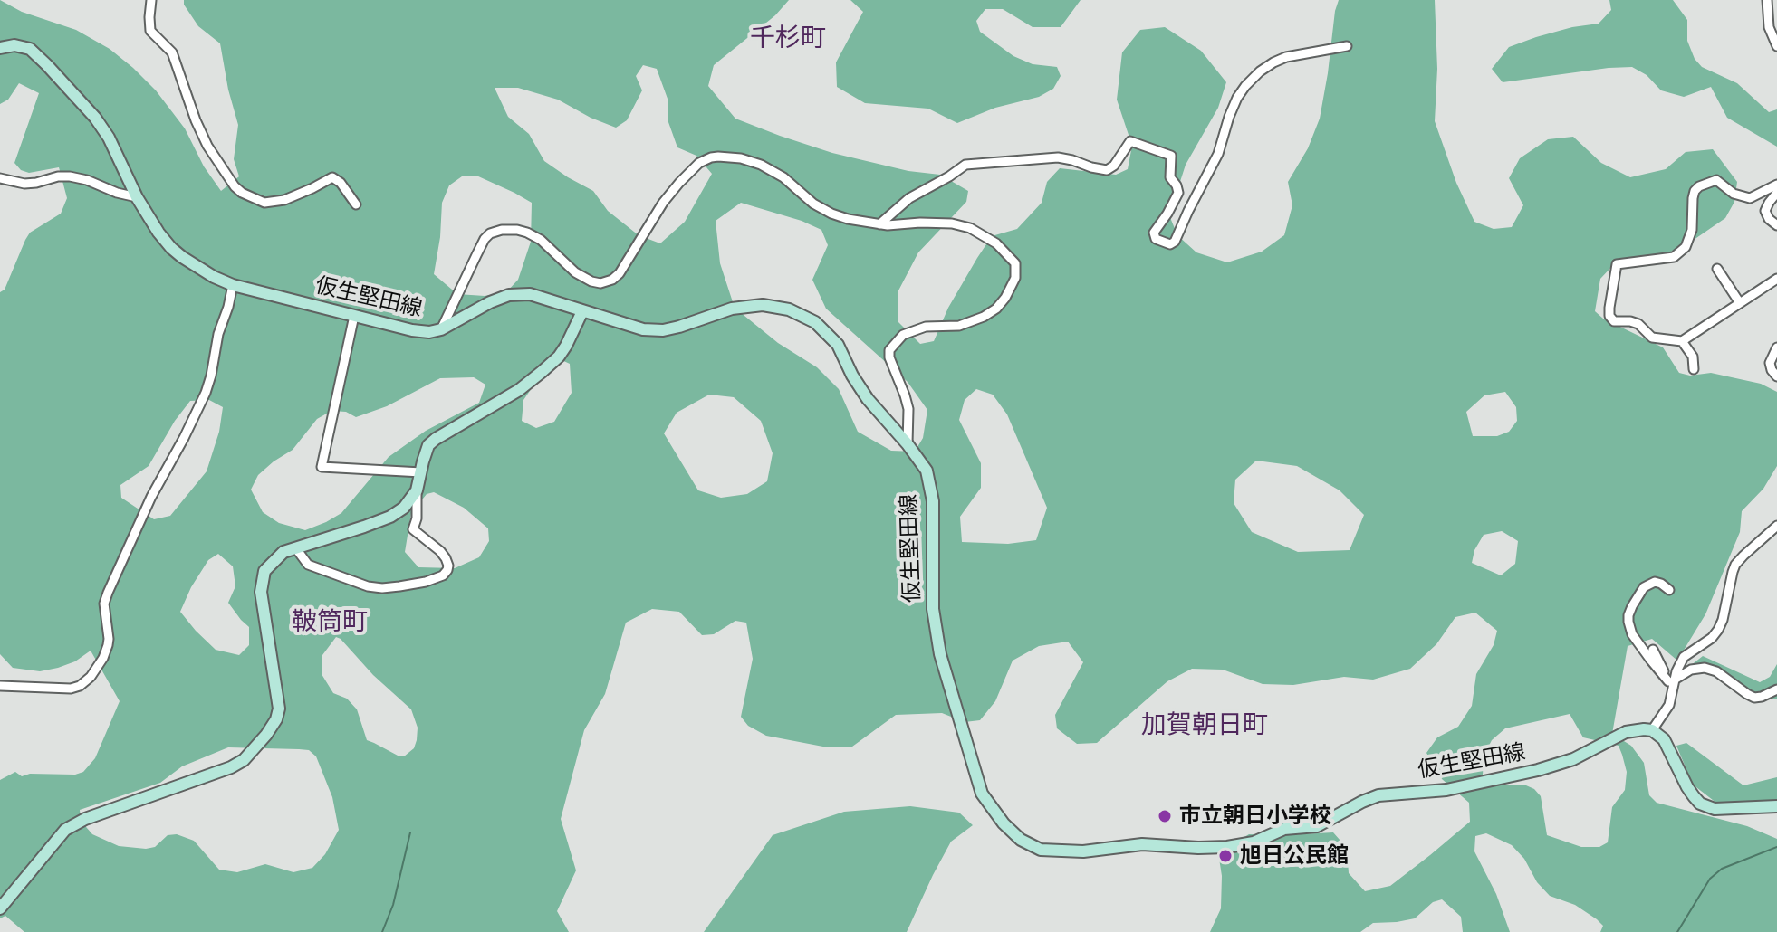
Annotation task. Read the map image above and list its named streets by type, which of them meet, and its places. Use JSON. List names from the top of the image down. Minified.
{"streets":{"main road":["仮生堅田線"]},"districts":["千杉町","鞁筒町","加賀朝日町"],"places":["市立朝日小学校","旭日公民館"]}
